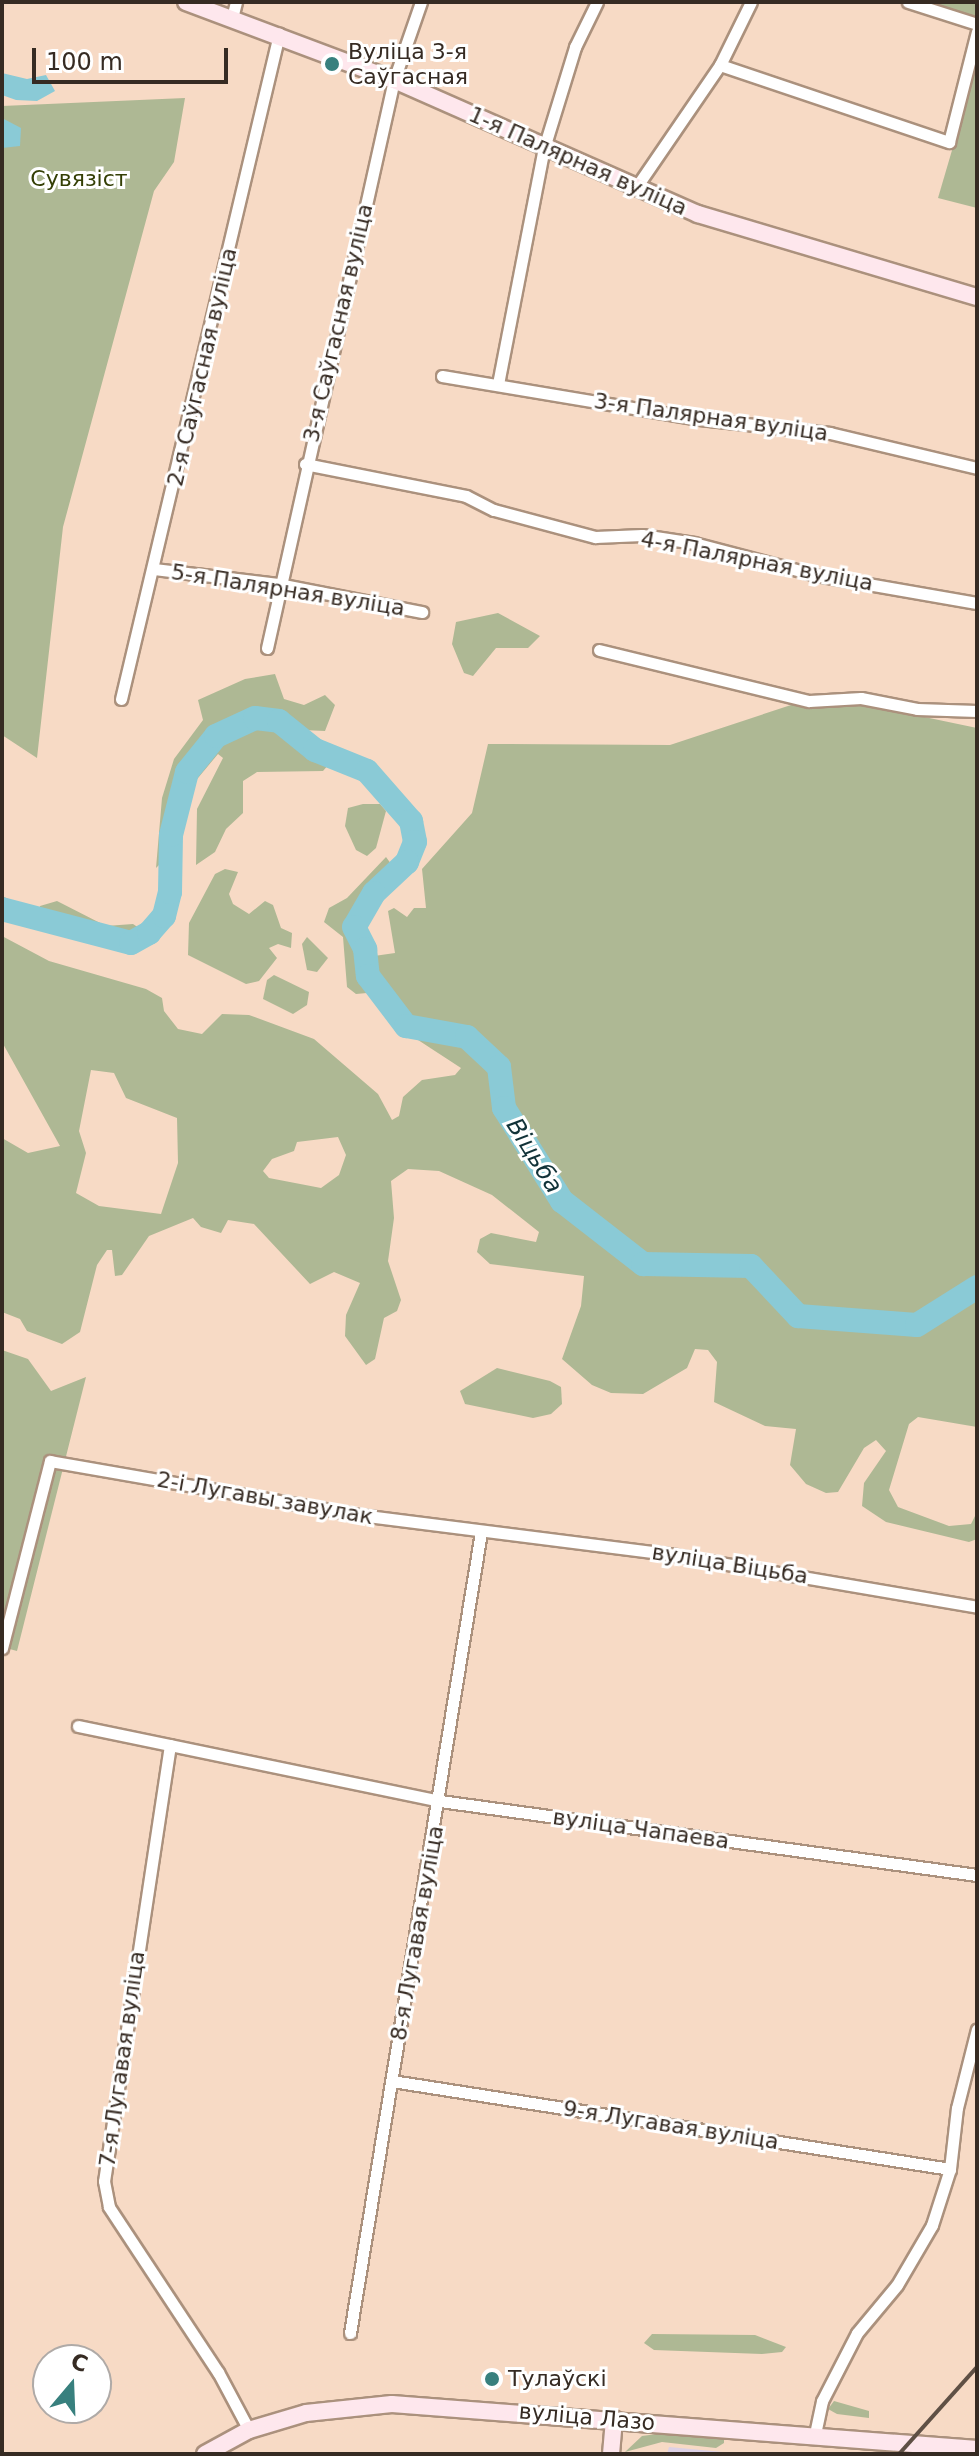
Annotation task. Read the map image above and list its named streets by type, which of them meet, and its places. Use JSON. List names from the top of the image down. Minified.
{"streets":{"street":["1-я Палярная вуліца","3-я Саўгасная вуліца","2-я Саўгасная вуліца","3-я Палярная вуліца","4-я Палярная вуліца","5-я Палярная вуліца","2-і Лугавы завулак","вуліца Віцьба","вуліца Чапаева","8-я Лугавая вуліца","7-я Лугавая вуліца","9-я Лугавая вуліца","вуліца Лазо"]},"crossings":[["1-я Палярная вуліца","3-я Саўгасная вуліца"],["1-я Палярная вуліца","2-я Саўгасная вуліца"],["3-я Саўгасная вуліца","4-я Палярная вуліца"],["3-я Саўгасная вуліца","5-я Палярная вуліца"],["2-я Саўгасная вуліца","5-я Палярная вуліца"],["2-і Лугавы завулак","вуліца Віцьба"],["2-і Лугавы завулак","8-я Лугавая вуліца"],["вуліца Віцьба","8-я Лугавая вуліца"],["вуліца Чапаева","8-я Лугавая вуліца"],["вуліца Чапаева","7-я Лугавая вуліца"],["8-я Лугавая вуліца","9-я Лугавая вуліца"],["7-я Лугавая вуліца","вуліца Лазо"]],"water":["Віцьба"],"parks":["Сувязіст"],"places":["Вуліца 3-я Саўгасная","Тулаўскі"],"scale_bar":"100 m","north":"top"}
